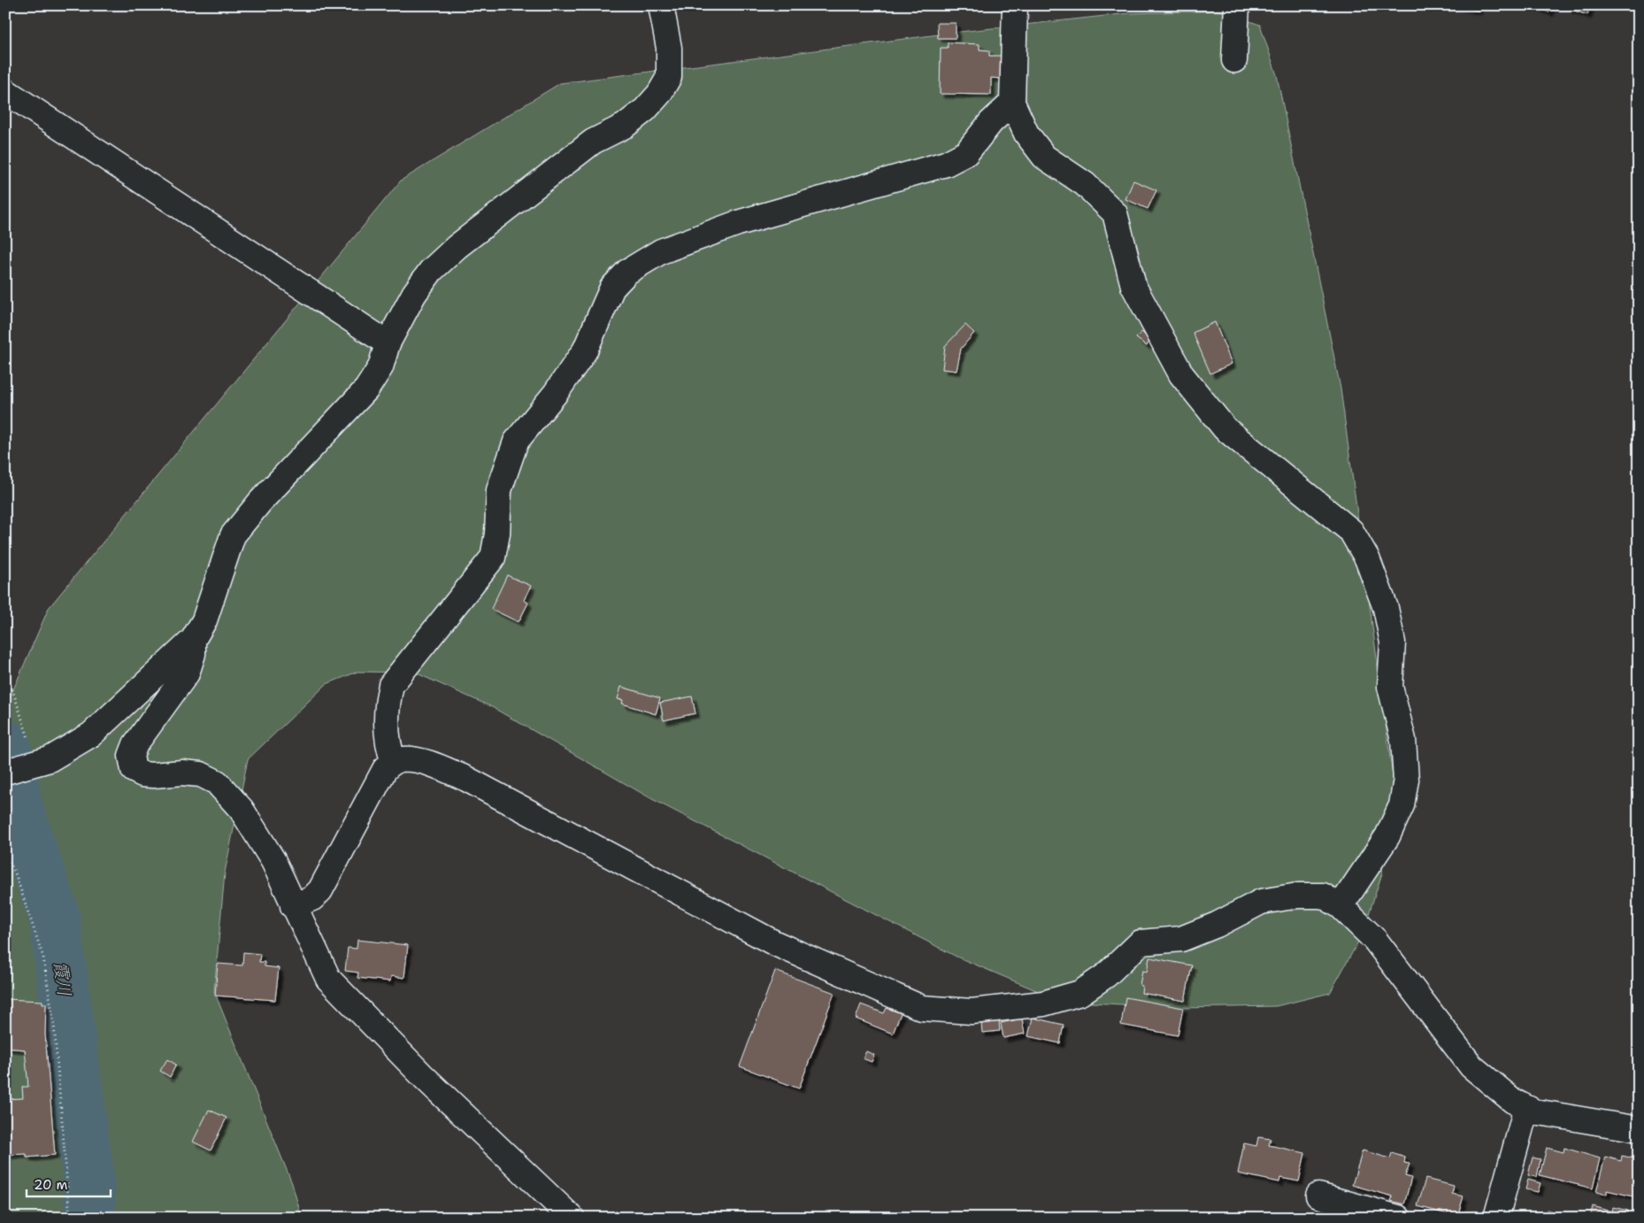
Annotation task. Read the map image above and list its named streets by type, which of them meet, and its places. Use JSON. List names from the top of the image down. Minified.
{"water":["霞川"],"scale_bar":"20 m"}
